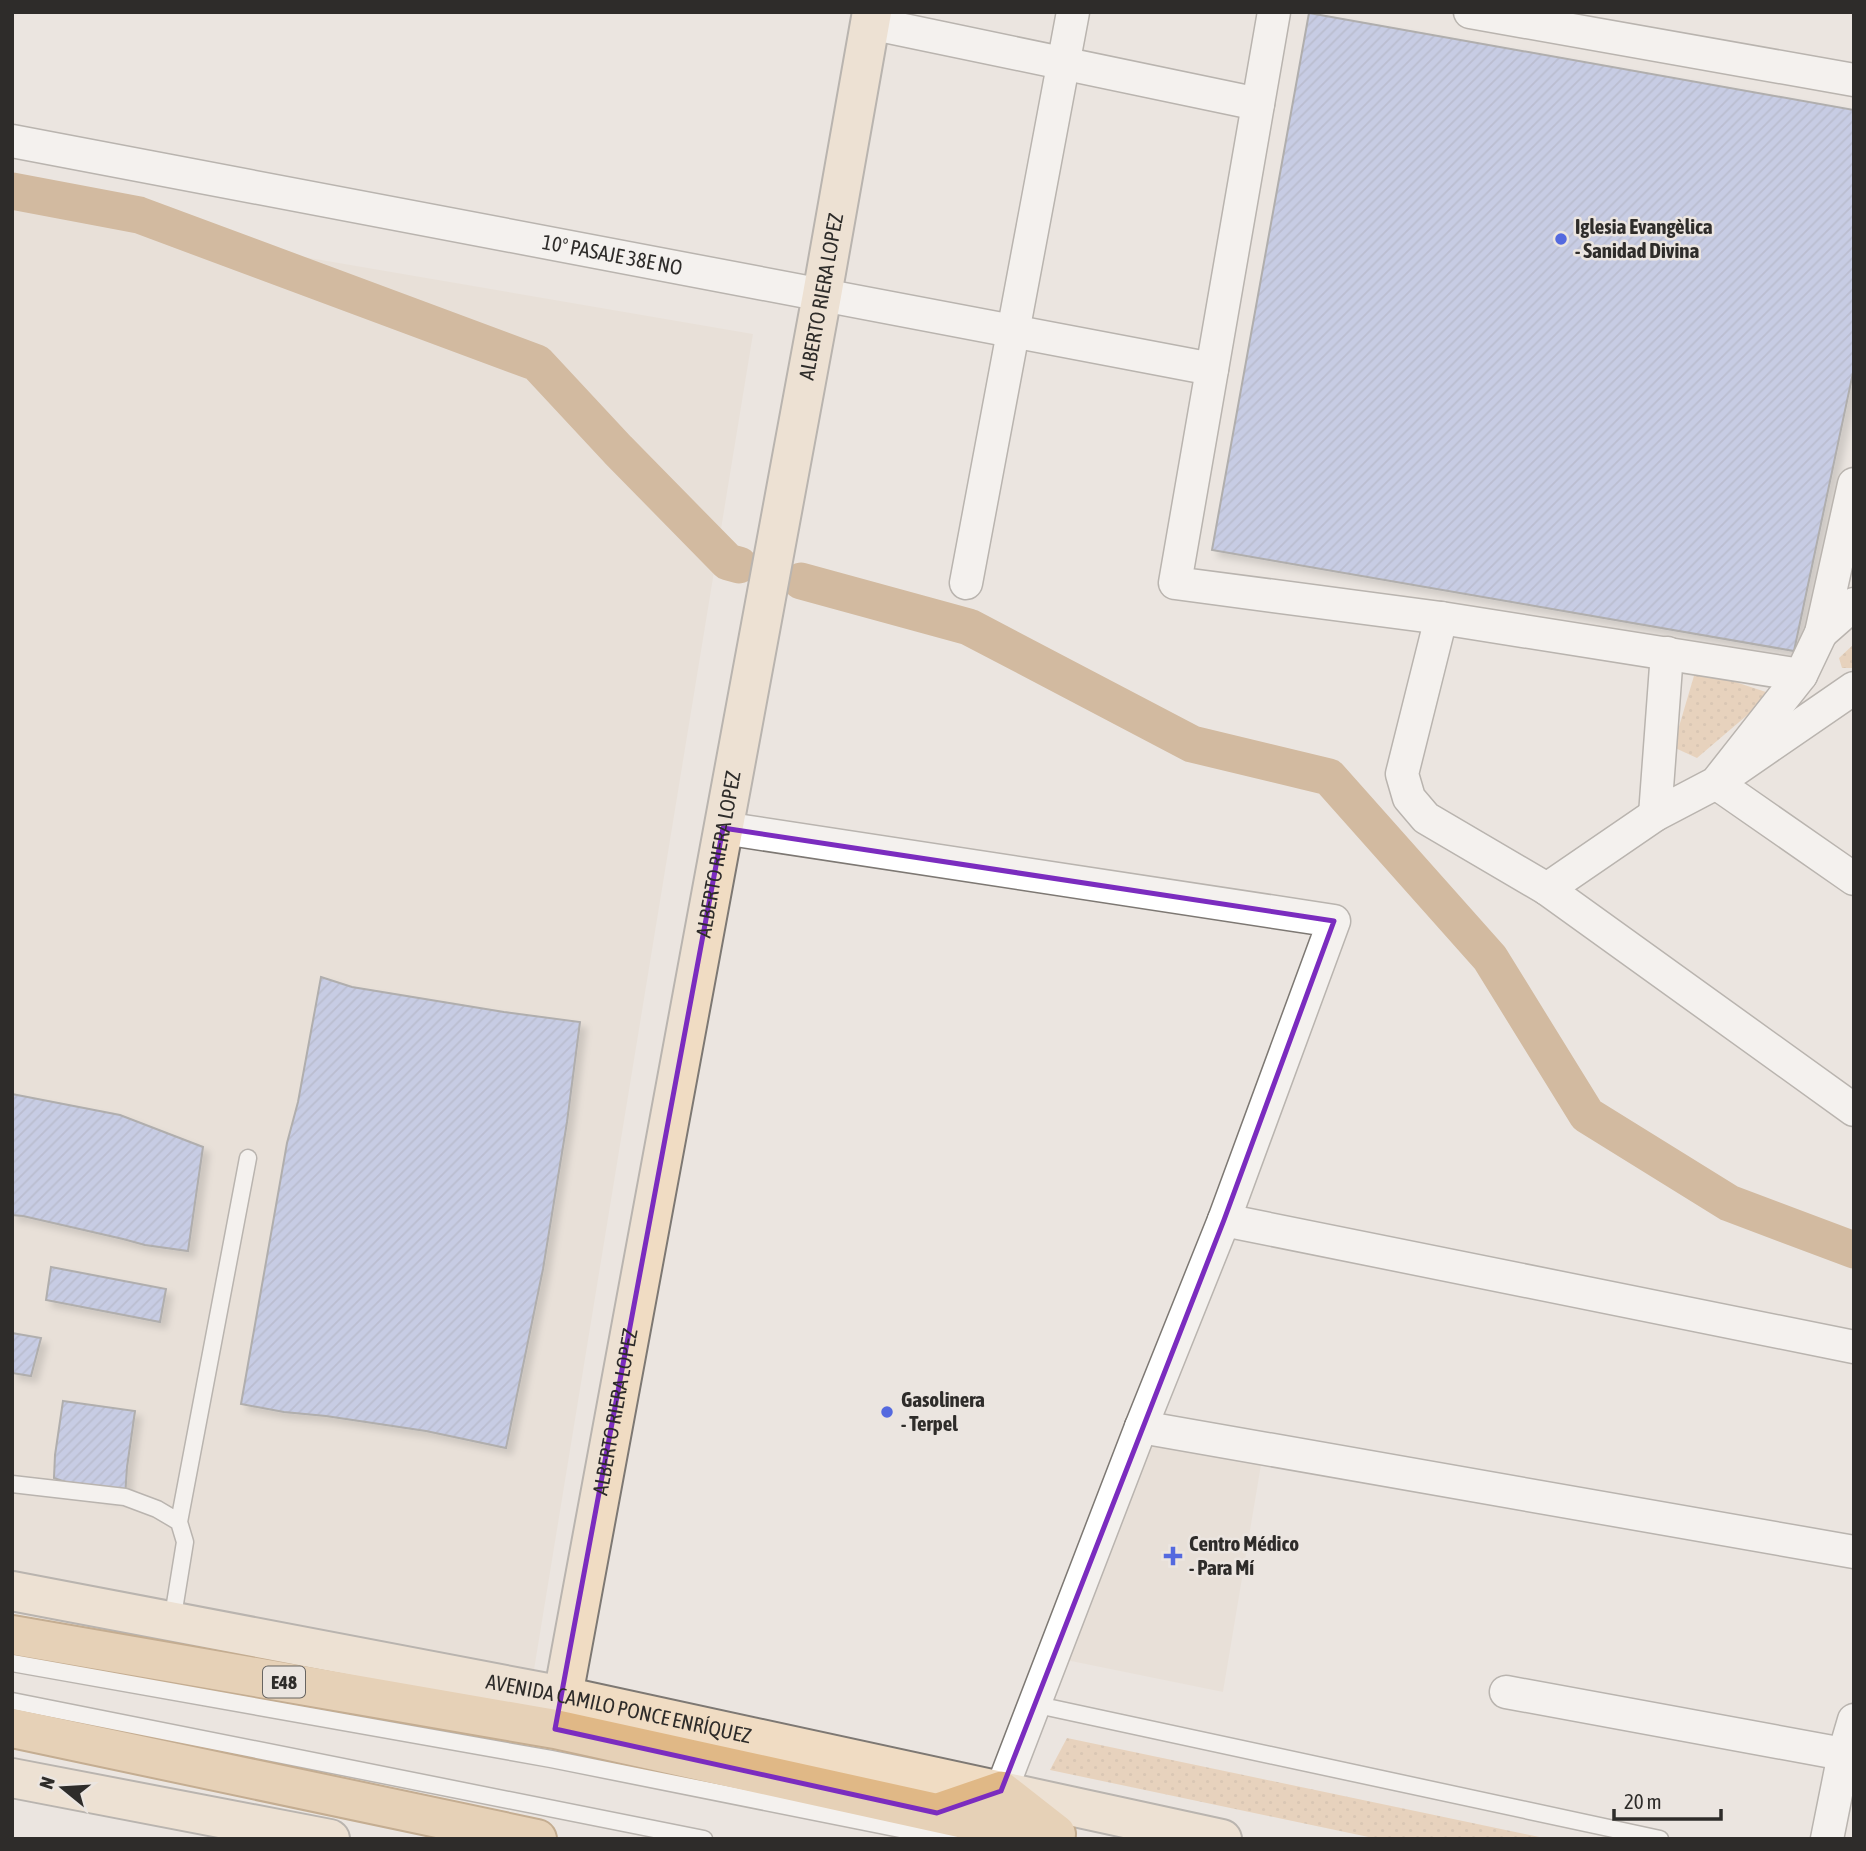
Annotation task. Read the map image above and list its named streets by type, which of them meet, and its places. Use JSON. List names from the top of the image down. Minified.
{"streets":{"main road":["ALBERTO RIERA LOPEZ","E48","AVENIDA CAMILO PONCE ENRÍQUEZ"],"street":["10° PASAJE 38E NO"]},"crossings":[["10° PASAJE 38E NO","ALBERTO RIERA LOPEZ"],["ALBERTO RIERA LOPEZ","AVENIDA CAMILO PONCE ENRÍQUEZ"]],"places":{"other":["Iglesia Evangèlica - Sanidad Divina","Gasolinera - Terpel"],"health":["Centro Médico - Para Mí"]},"scale_bar":"20 m","north":"left"}
